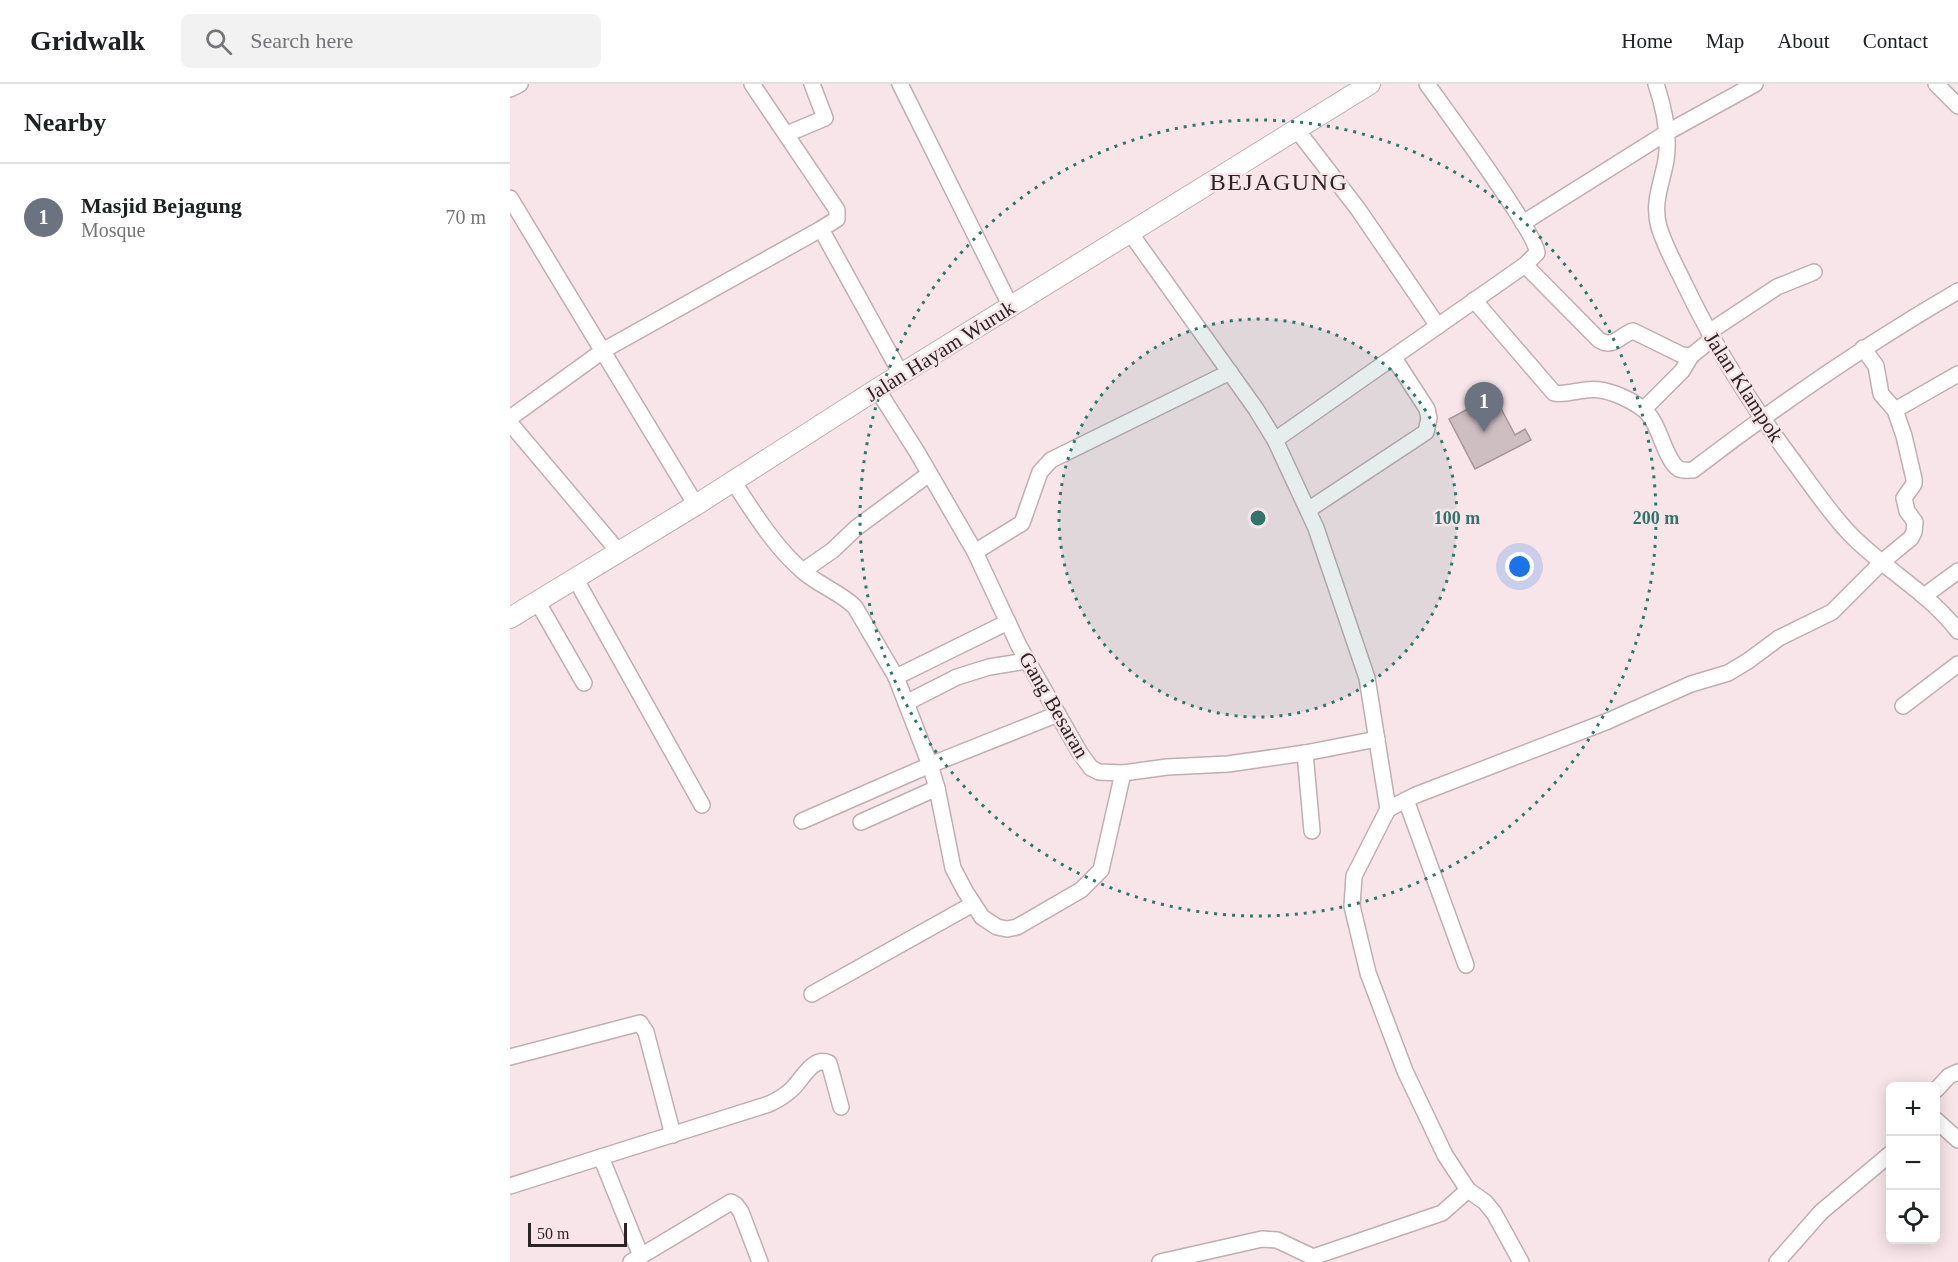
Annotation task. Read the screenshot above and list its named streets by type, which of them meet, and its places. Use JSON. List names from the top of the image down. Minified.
{"streets":{"main road":["Jalan Hayam Wuruk"],"street":["Jalan Klampok","Gang Besaran"]},"crossings":[["Jalan Hayam Wuruk","Gang Besaran"]],"districts":["BEJAGUNG"],"scale_bar":"50 m","page":{"header":"Gridwalk","search":"Search here","nav":["Home","Map","About","Contact"],"heading":"Nearby","list":[{"mark":"1","name":"Masjid Bejagung","note":"Mosque","value":"70 m"}],"pins":"1","map_buttons":["+","−"],"scale":"50 m"},"rings":["100 m","200 m"]}
